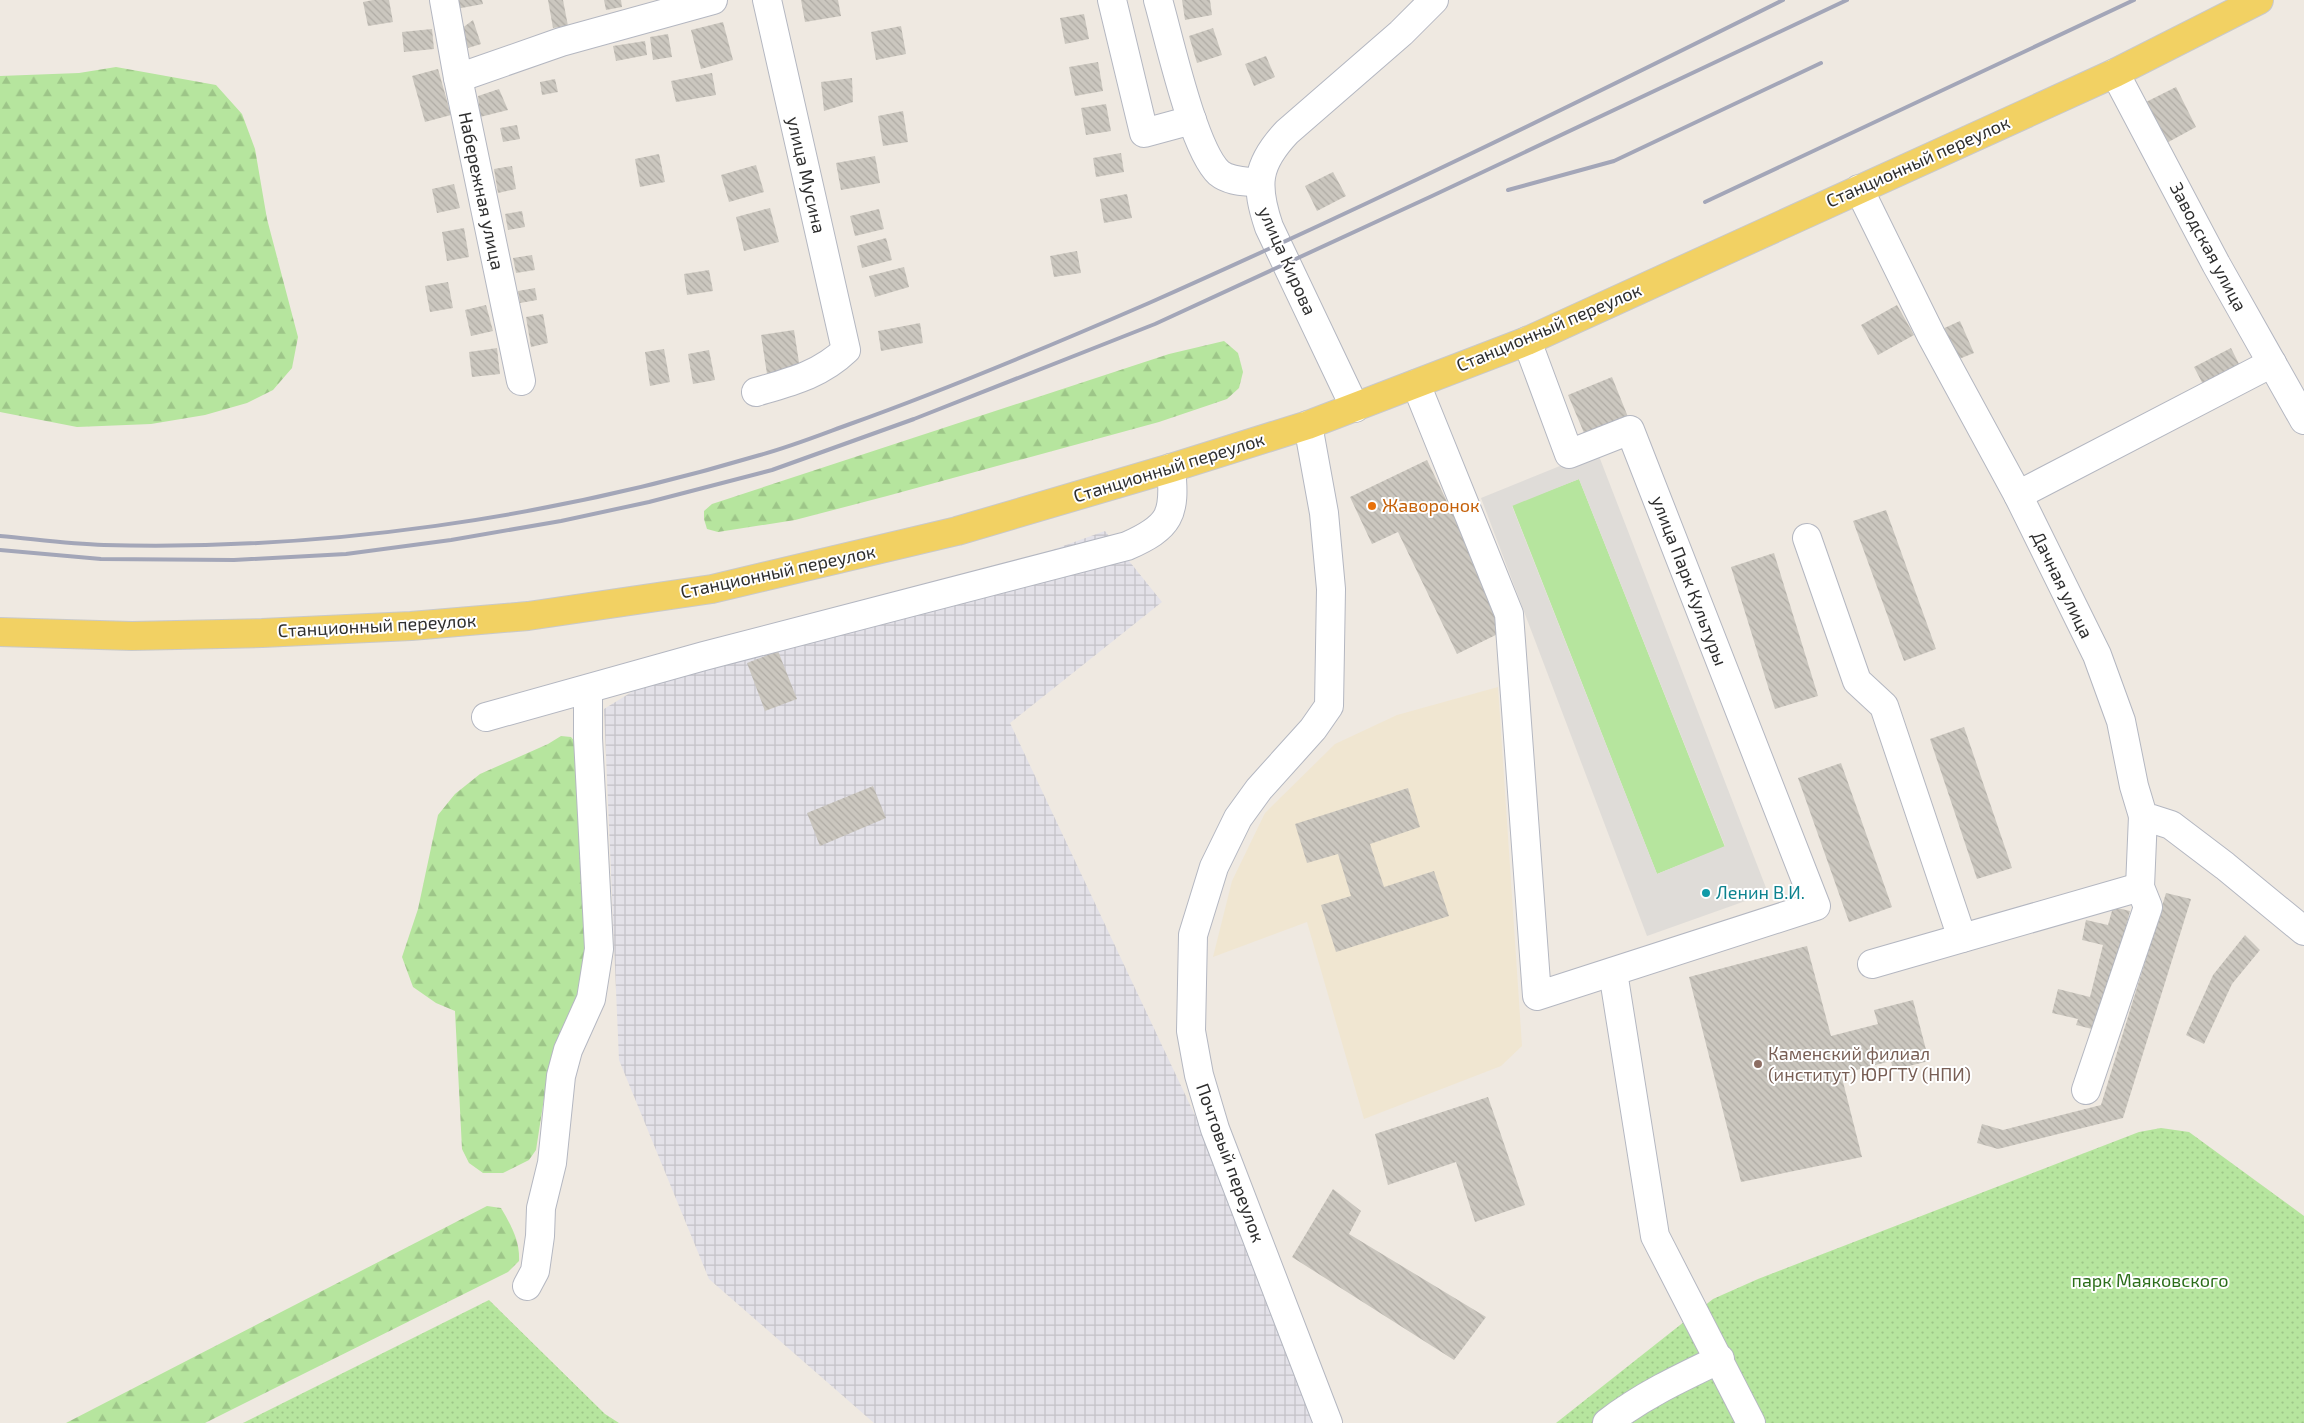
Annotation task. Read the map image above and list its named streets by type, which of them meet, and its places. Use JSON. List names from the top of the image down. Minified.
{"streets":{"main road":["Станционный переулок"],"street":["улица Мусина","Набережная улица","Заводская улица","улица Кирова","улица Парк Культуры","Дачная улица","Почтовый переулок"]},"crossings":[["Станционный переулок","Заводская улица"],["Станционный переулок","улица Кирова"],["Станционный переулок","улица Парк Культуры"],["Станционный переулок","Дачная улица"],["Станционный переулок","Почтовый переулок"]],"parks":["парк Маяковского"],"places":["Жаворонок","Ленин В.И.","Каменский филиал (институт) ЮРГТУ (НПИ)"]}
